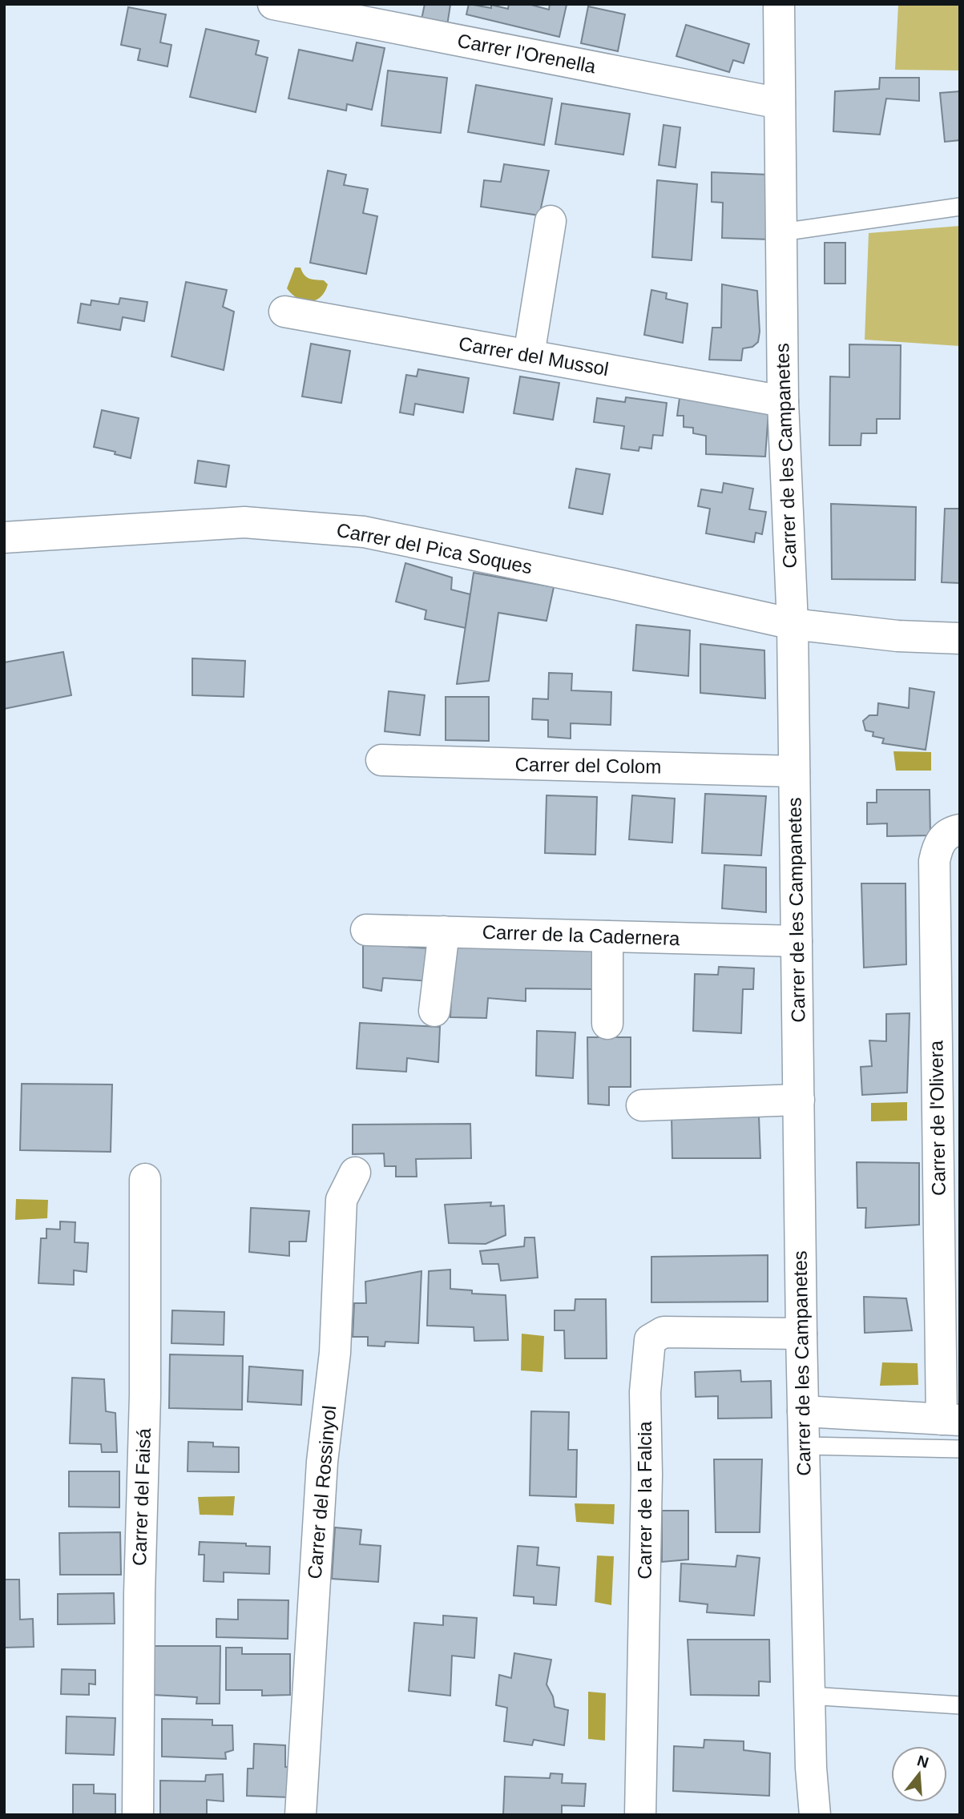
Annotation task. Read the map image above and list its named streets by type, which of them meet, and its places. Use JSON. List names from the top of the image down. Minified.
{"streets":{"street":["Carrer l'Orenella","Carrer del Mussol","Carrer de les Campanetes","Carrer del Pica Soques","Carrer del Colom","Carrer de la Cadernera","Carrer de l'Olivera","Carrer del Rossinyol","Carrer del Faisá","Carrer de la Falcia"]},"crossings":[["Carrer l'Orenella","Carrer de les Campanetes"],["Carrer del Mussol","Carrer de les Campanetes"],["Carrer de les Campanetes","Carrer del Pica Soques"],["Carrer de les Campanetes","Carrer del Colom"],["Carrer de les Campanetes","Carrer de la Cadernera"],["Carrer de les Campanetes","Carrer de la Falcia"]],"north":"top"}
